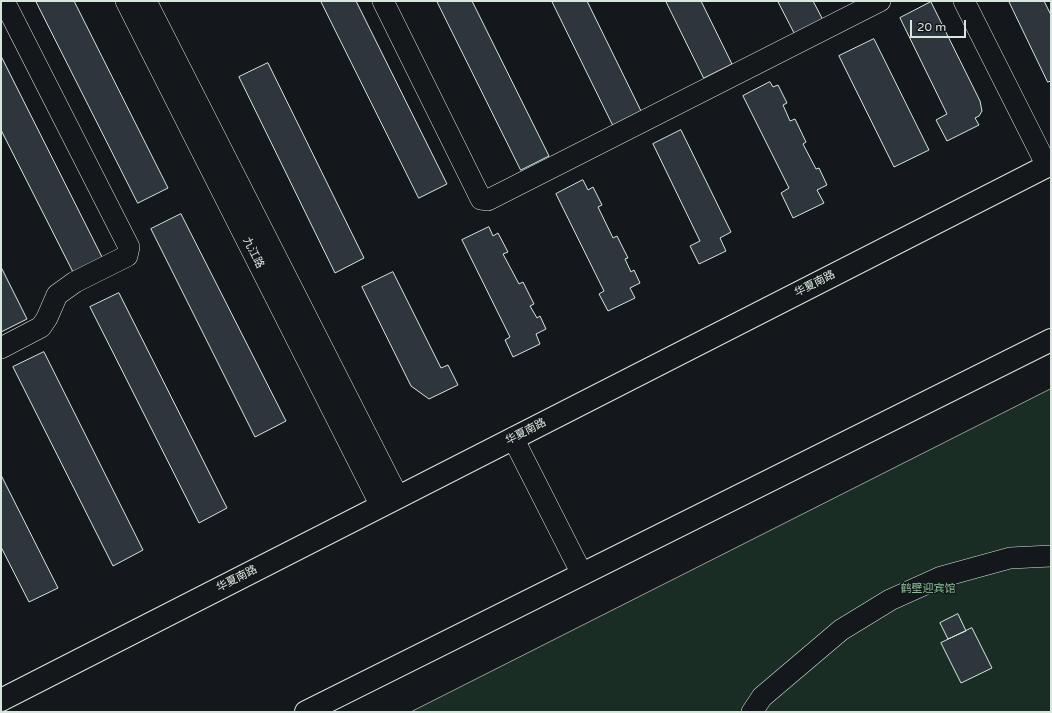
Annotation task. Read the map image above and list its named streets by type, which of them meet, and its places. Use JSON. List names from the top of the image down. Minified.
{"streets":{"main road":["华夏南路"],"street":["九江路"]},"crossings":[["九江路","华夏南路"]],"parks":["鹤壁迎宾馆"],"scale_bar":"20 m"}
